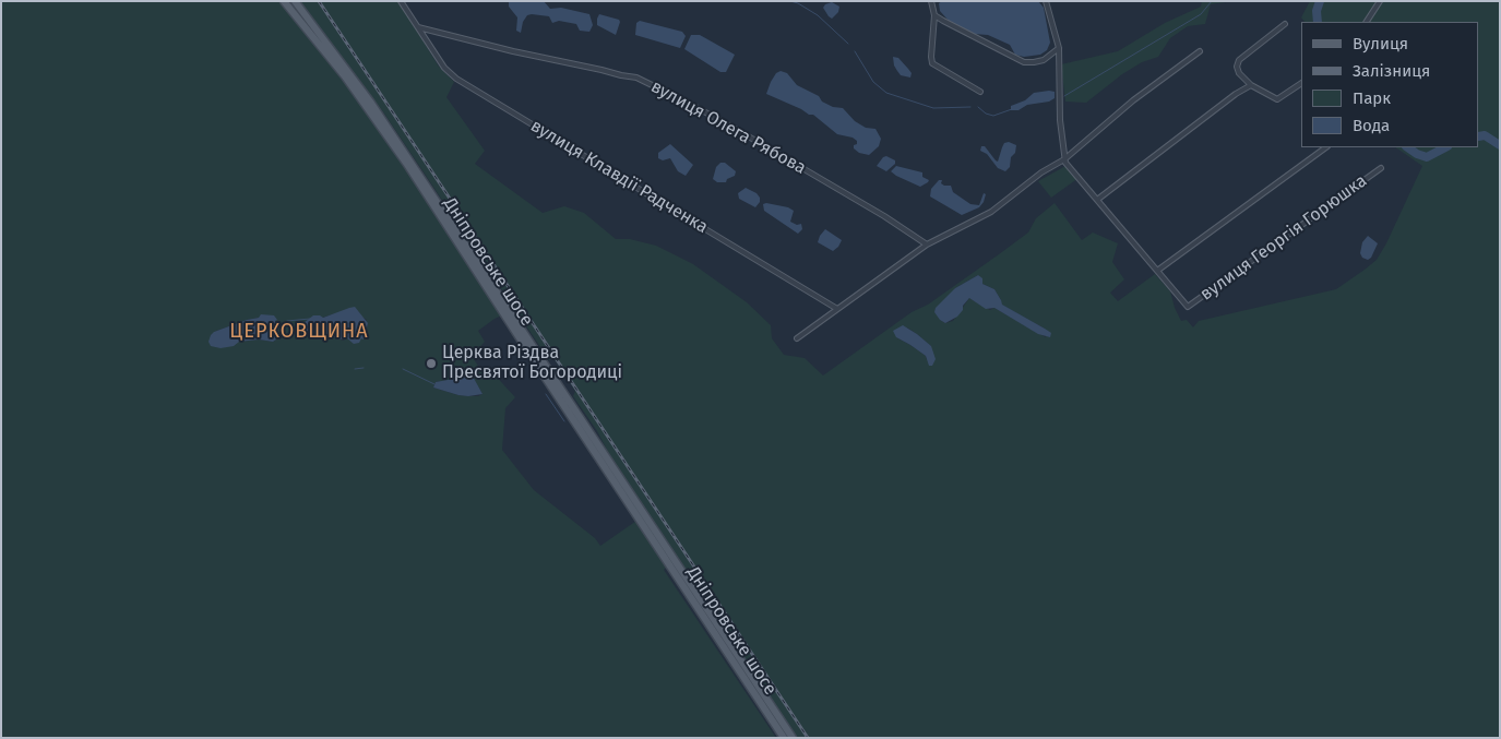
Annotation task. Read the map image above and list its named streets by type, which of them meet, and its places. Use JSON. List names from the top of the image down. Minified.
{"streets":{"main road":["Дніпровське шосе"],"street":["вулиця Олега Рябова","вулиця Клавдії Радченка","вулиця Георгія Горюшка"]},"crossings":[["вулиця Олега Рябова","вулиця Клавдії Радченка"]],"districts":["ЦЕРКОВЩИНА"],"places":["Церква Різдва Пресвятої Богородиці"],"legend":["Вулиця","Залізниця","Парк","Вода"]}
